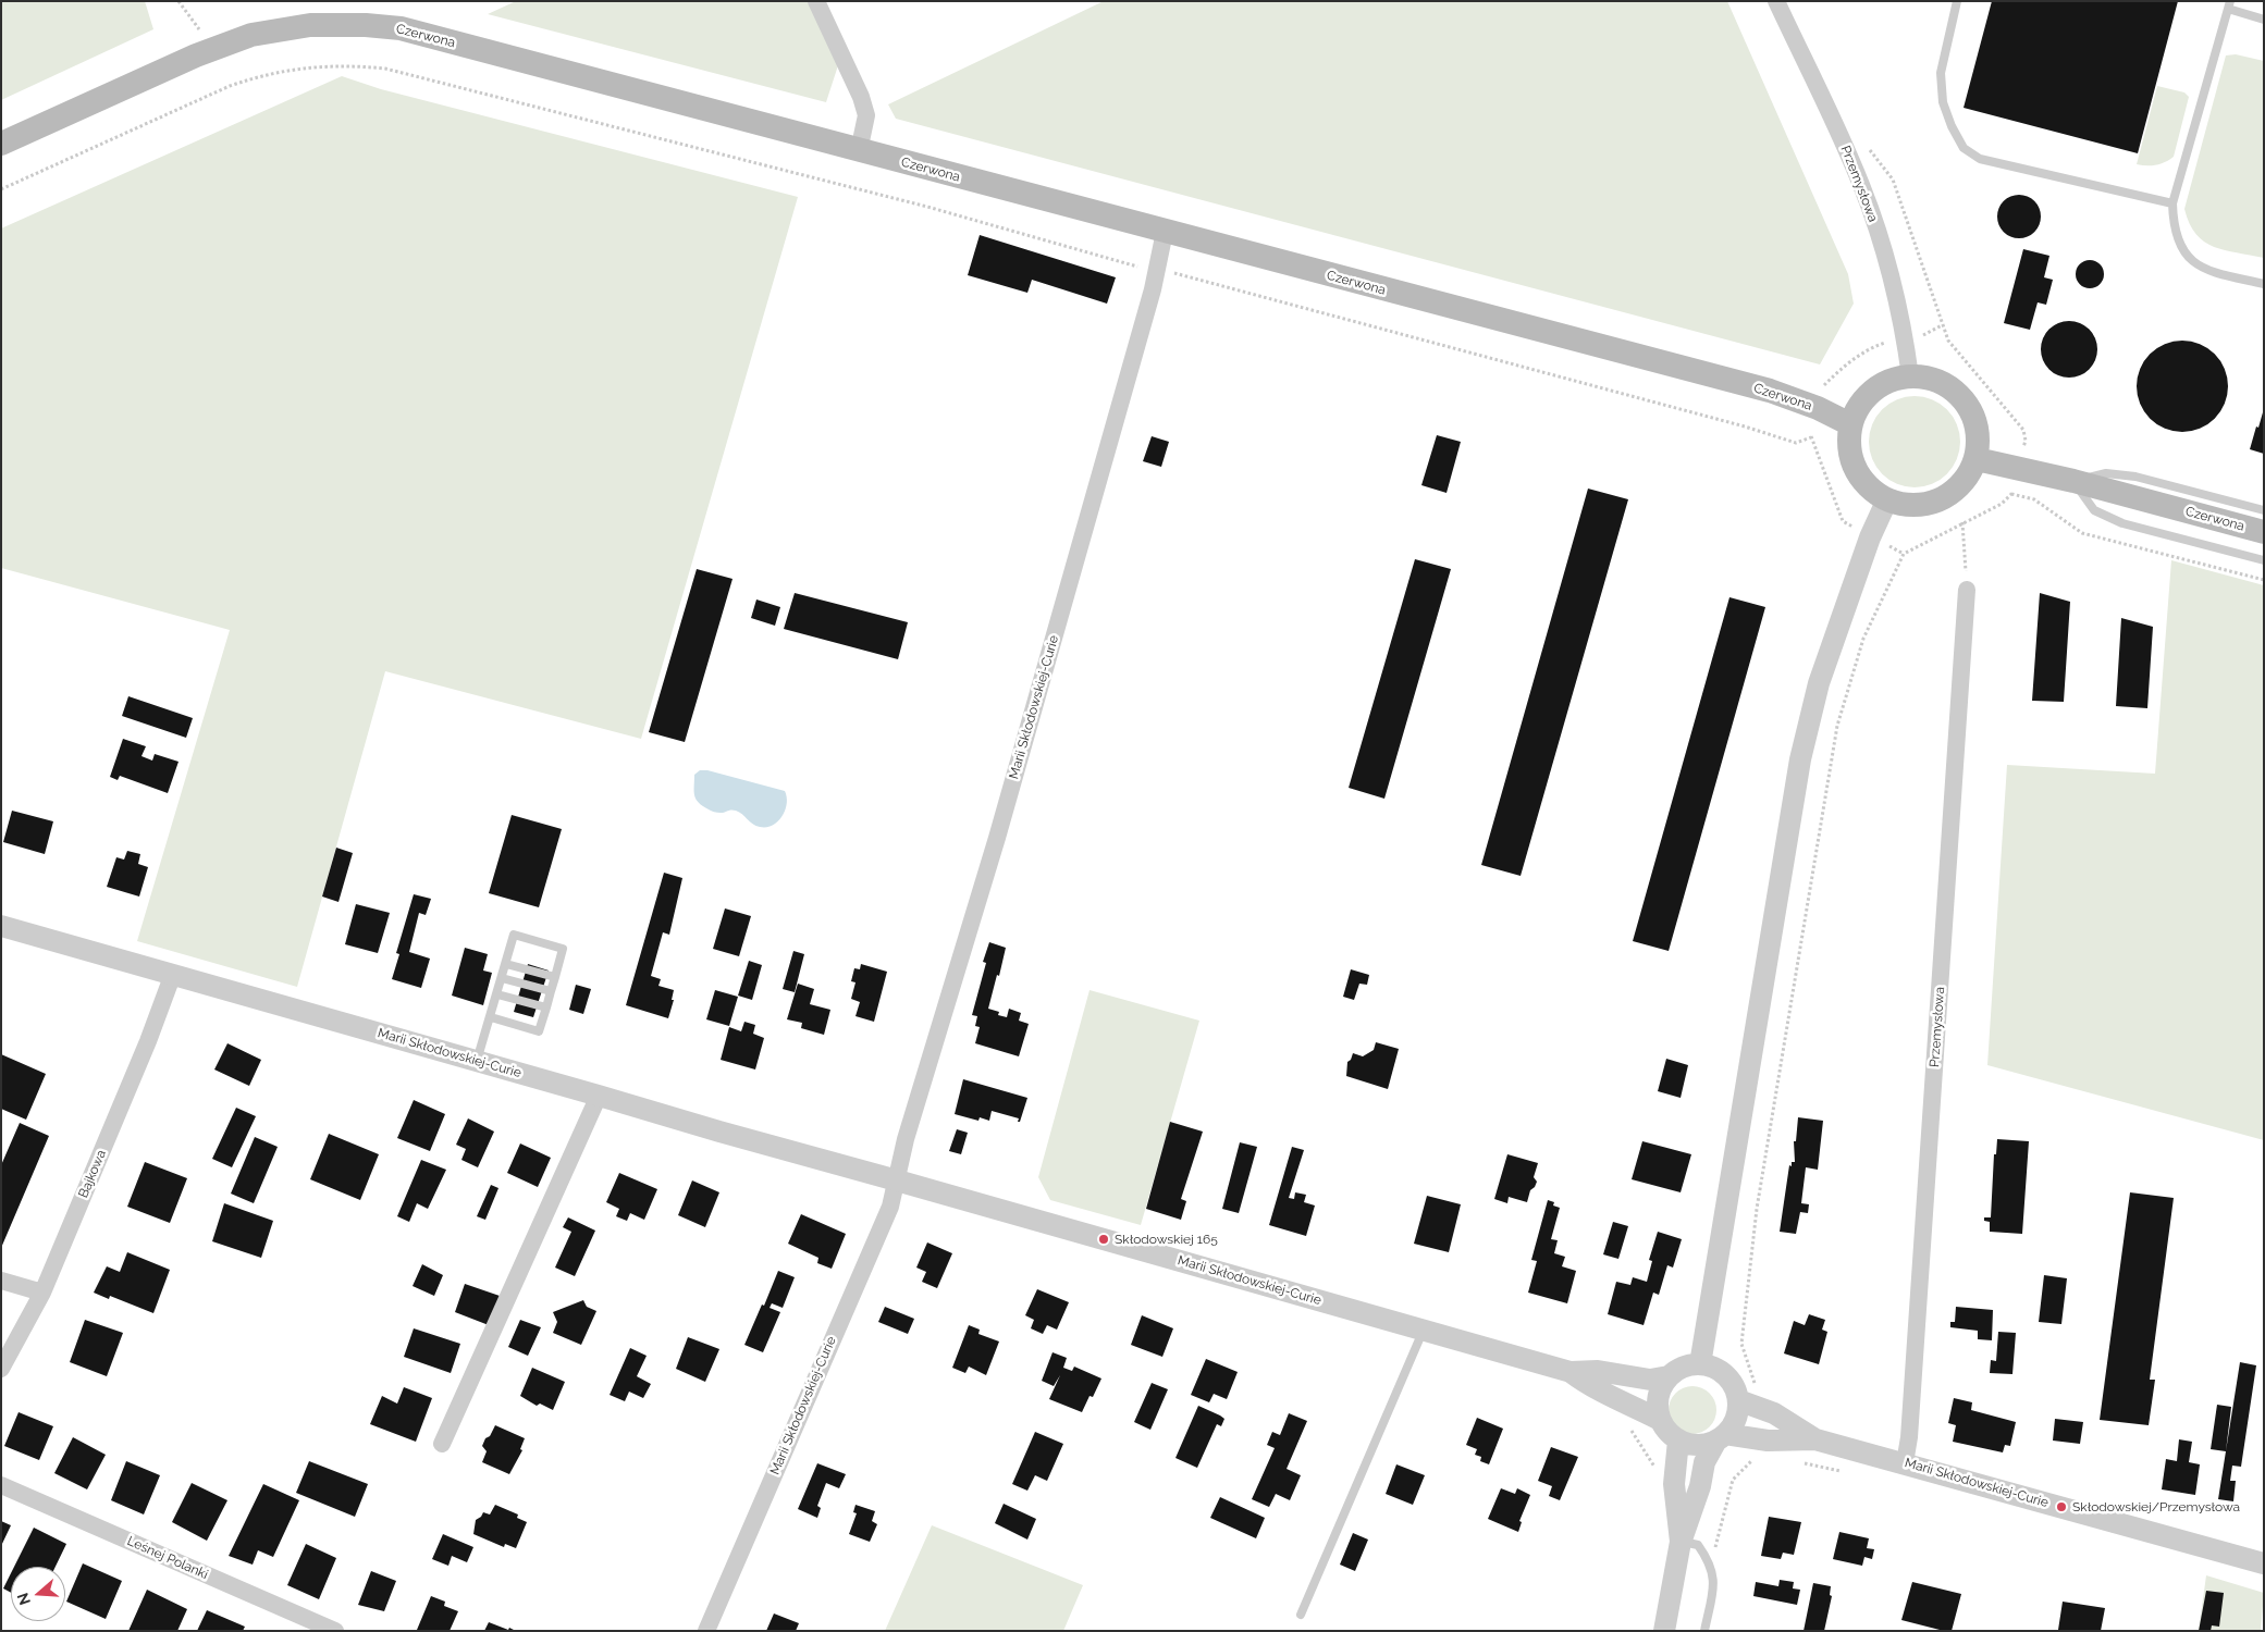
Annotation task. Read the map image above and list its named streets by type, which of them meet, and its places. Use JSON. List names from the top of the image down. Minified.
{"streets":{"main road":["Czerwona"],"street":["Przemysłowa","Marii Skłodowskiej-Curie","Bajkowa","Leśnej Polanki"]},"crossings":[["Czerwona","Przemysłowa"],["Czerwona","Marii Skłodowskiej-Curie"],["Przemysłowa","Marii Skłodowskiej-Curie"],["Marii Skłodowskiej-Curie","Bajkowa"]],"places":["Skłodowskiej 165","Skłodowskiej/Przemysłowa"],"north":"left"}
